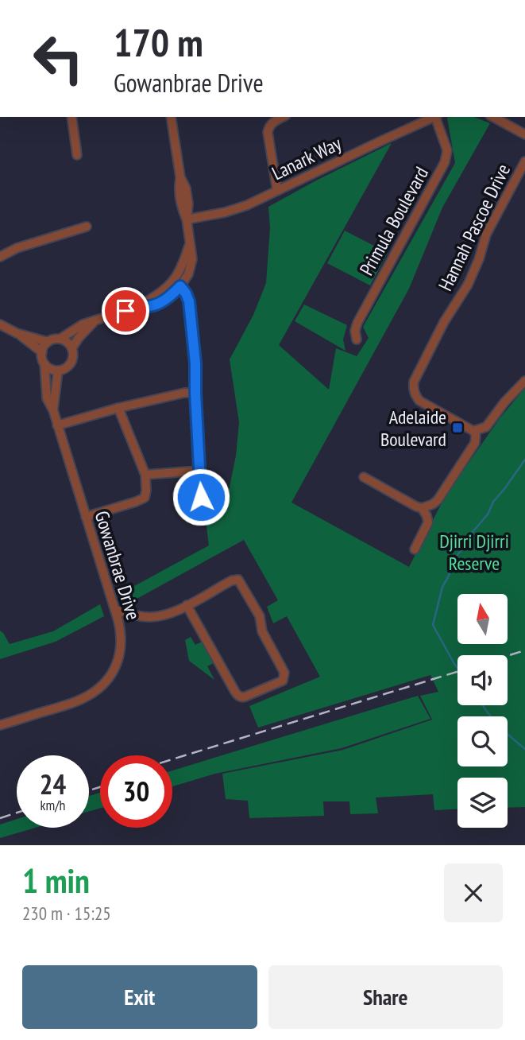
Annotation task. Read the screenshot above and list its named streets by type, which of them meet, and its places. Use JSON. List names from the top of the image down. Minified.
{"streets":{"street":["Lanark Way","Primula Boulevard","Hannah Pascoe Drive","Gowanbrae Drive"]},"parks":["Djirri Djirri Reserve"],"places":{"transit":["Adelaide Boulevard"]},"north":"top","page":{"turn":["170 m","Gowanbrae Drive"],"speed":"24 km/h","limit":"30","heading":["1 min","230 m · 15:25"],"buttons":["Exit","Share"]}}
